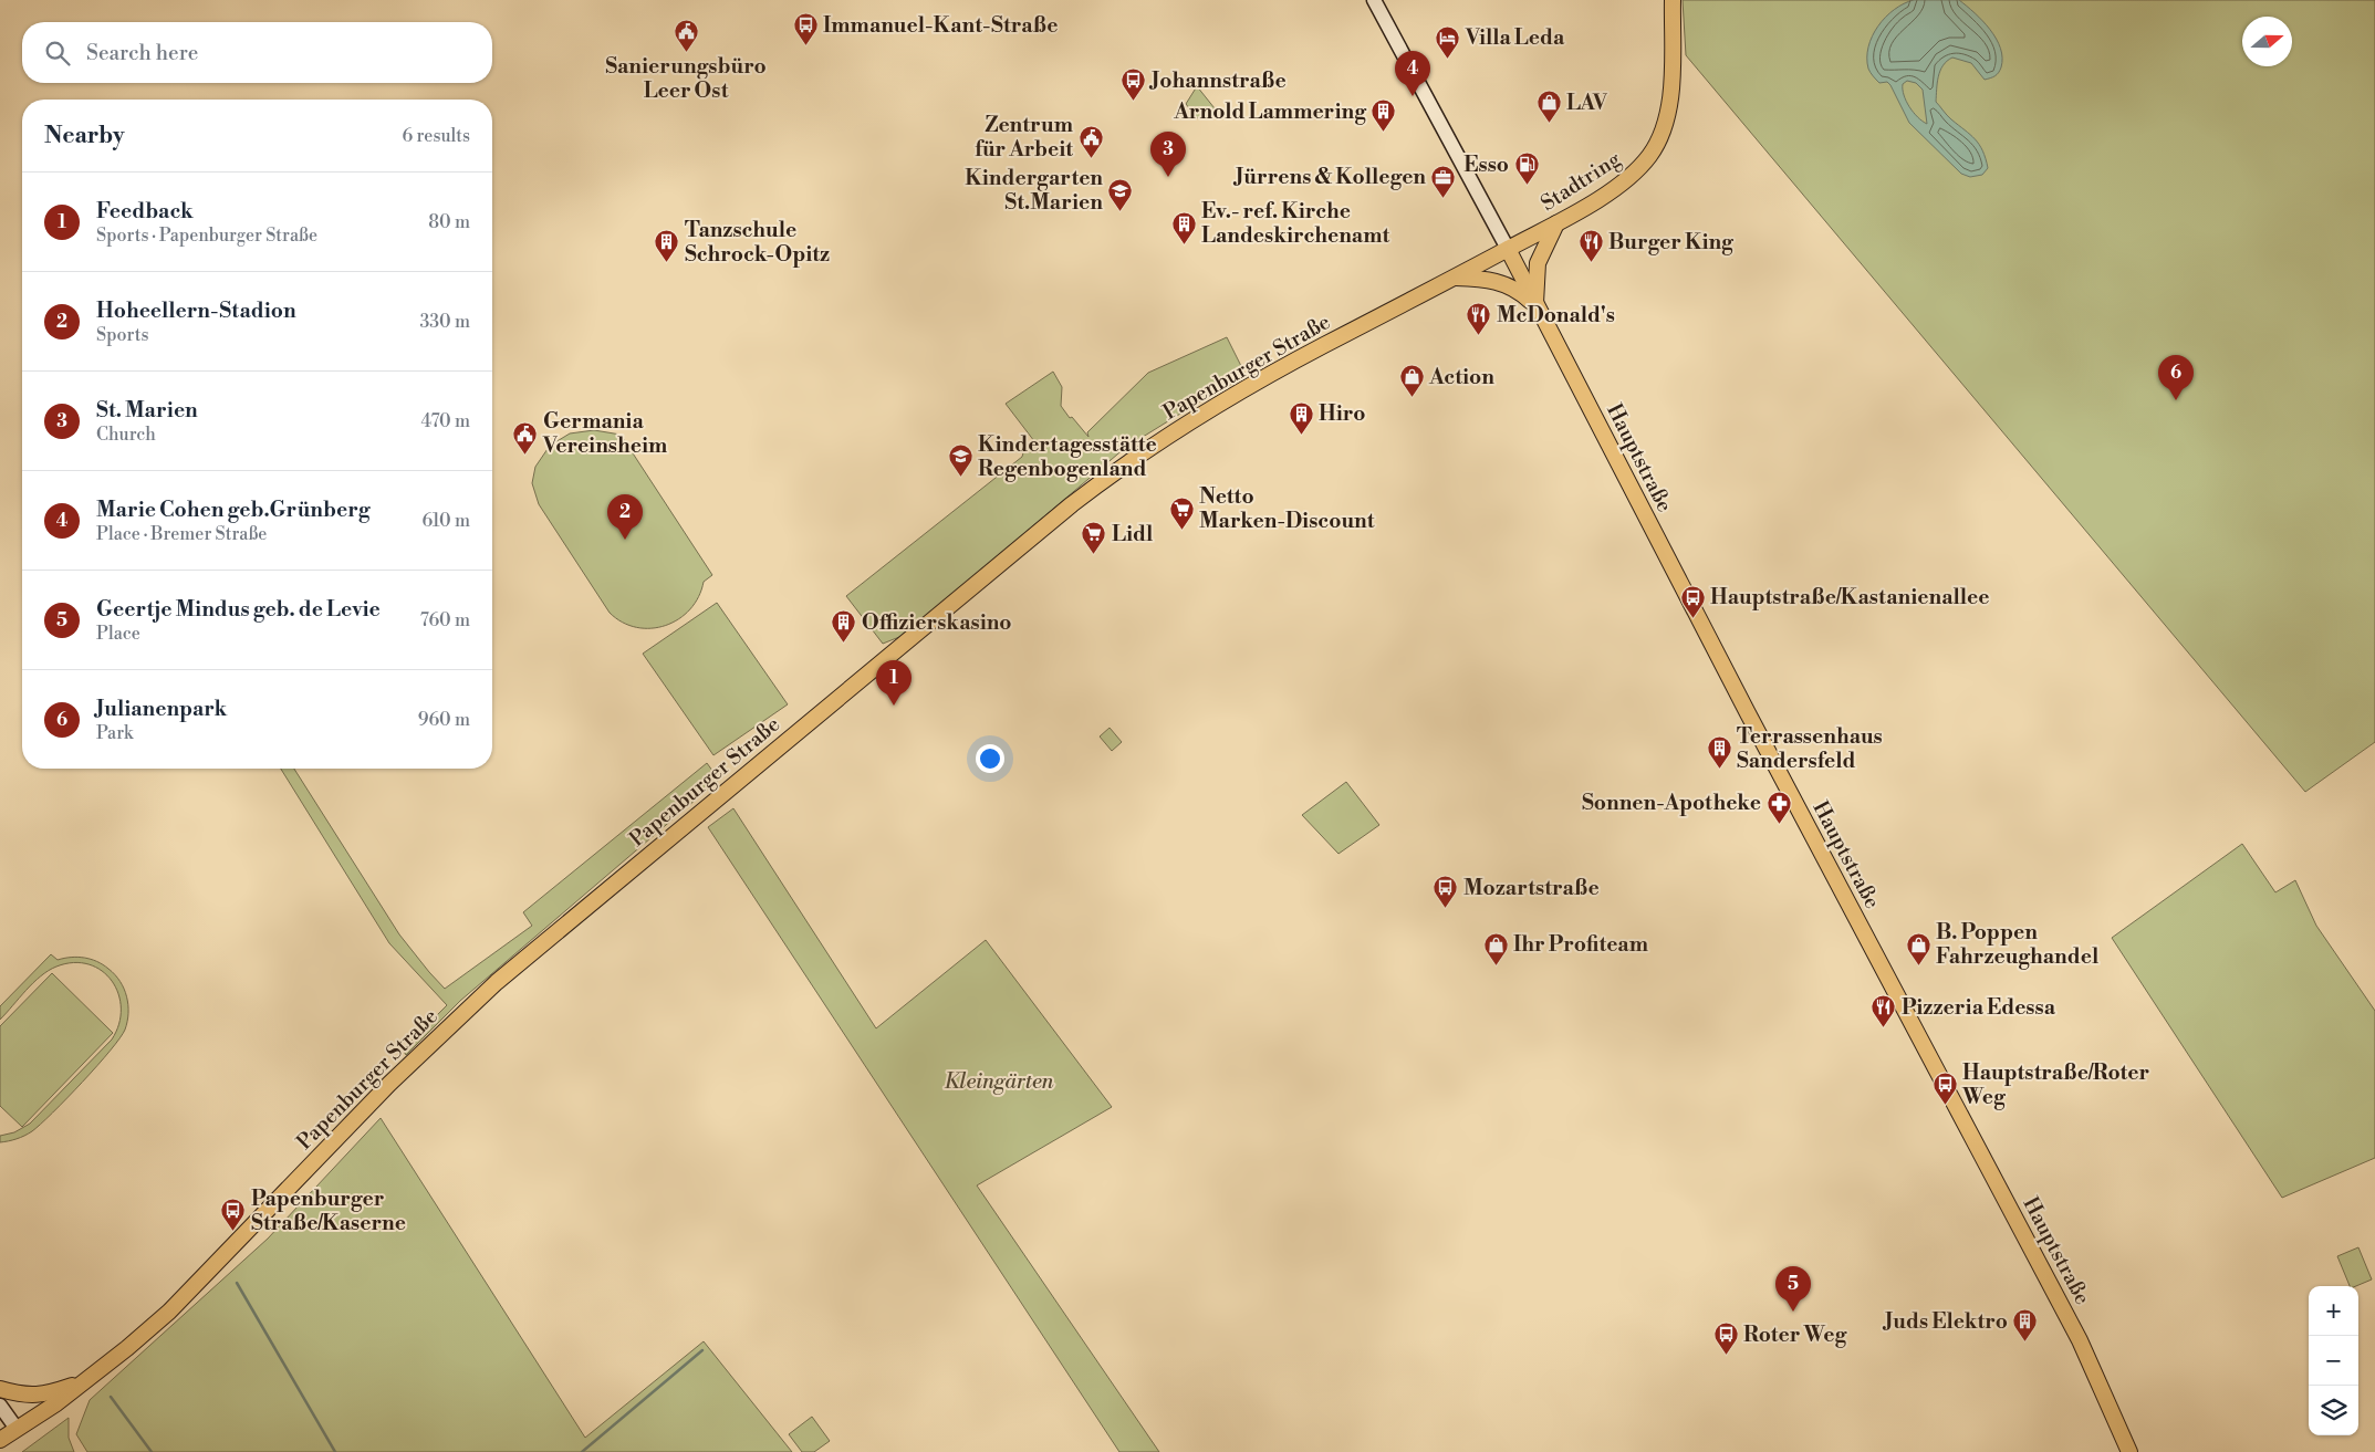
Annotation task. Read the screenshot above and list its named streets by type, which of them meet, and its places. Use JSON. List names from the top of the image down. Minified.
{"streets":{"main road":["Stadtring","Papenburger Straße","Hauptstraße"]},"crossings":[["Stadtring","Papenburger Straße"],["Stadtring","Hauptstraße"],["Papenburger Straße","Hauptstraße"]],"parks":["Kleingärten"],"places":{"bus stop":["Immanuel-Kant-Straße","Johannstraße","Hauptstraße/Kastanienallee","Mozartstraße","Hauptstraße/Roter Weg","Papenburger Straße/Kaserne","Roter Weg"],"public building":["Sanierungsbüro Leer Ost","Zentrum für Arbeit","Germania Vereinsheim"],"hotel":["Villa Leda"],"shop":["LAV","Action","Ihr Profiteam","B. Poppen Fahrzeughandel"],"building":["Arnold Lammering","Ev.- ref. Kirche Landeskirchenamt","Tanzschule Schrock-Opitz","Hiro","Offizierskasino","Terrassenhaus Sandersfeld","Juds Elektro"],"fuel station":["Esso"],"office":["Jürrens & Kollegen"],"school or university":["Kindergarten St.Marien","Kindertagesstätte Regenbogenland"],"restaurant":["Burger King","McDonald's","Pizzeria Edessa"],"supermarket":["Netto Marken-Discount","Lidl"],"pharmacy":["Sonnen-Apotheke"]},"north":"right","page":{"search":"Search here","pins":["4","3","6","2","1","5"],"heading":["Nearby","6 results"],"list":[{"mark":"1","name":"Feedback","note":"Sports · Papenburger Straße","value":"80 m"},{"mark":"2","name":"Hoheellern-Stadion","note":"Sports","value":"330 m"},{"mark":"3","name":"St. Marien","note":"Church","value":"470 m"},{"mark":"4","name":"Marie Cohen geb.Grünberg","note":"Place · Bremer Straße","value":"610 m"},{"mark":"5","name":"Geertje Mindus geb. de Levie","note":"Place","value":"760 m"},{"mark":"6","name":"Julianenpark","note":"Park","value":"960 m"}],"map_buttons":["+","−"]}}
